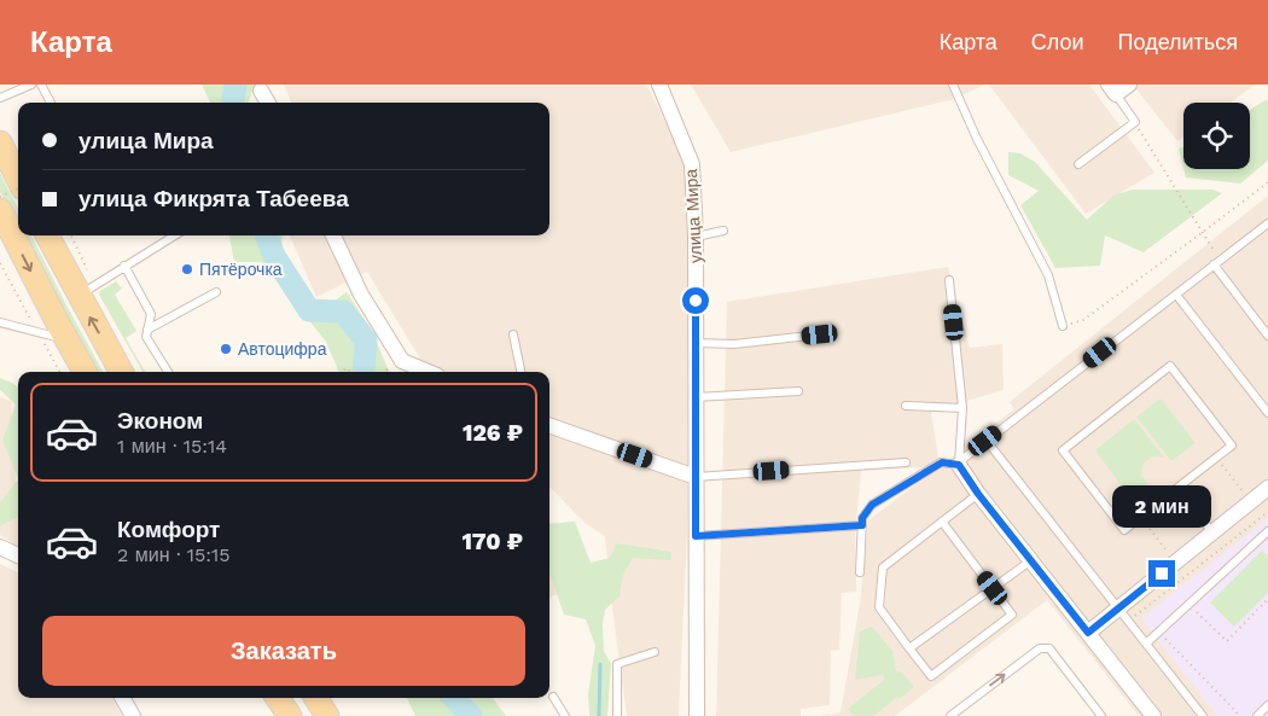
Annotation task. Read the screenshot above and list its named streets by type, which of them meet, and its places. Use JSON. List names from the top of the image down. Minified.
{"streets":{"street":["улица Мира"]},"places":["Пятёрочка","Автоцифра"],"page":{"header":"Карта","nav":["Карта","Слои","Поделиться"],"banner":["улица Мира","улица Фикрята Табеева"],"list":[{"name":"Эконом","note":"1 мин · 15:14","value":"126 ₽"},{"name":"Комфорт","note":"2 мин · 15:15","value":"170 ₽"}],"bubble":"2 мин","buttons":"Заказать"}}
